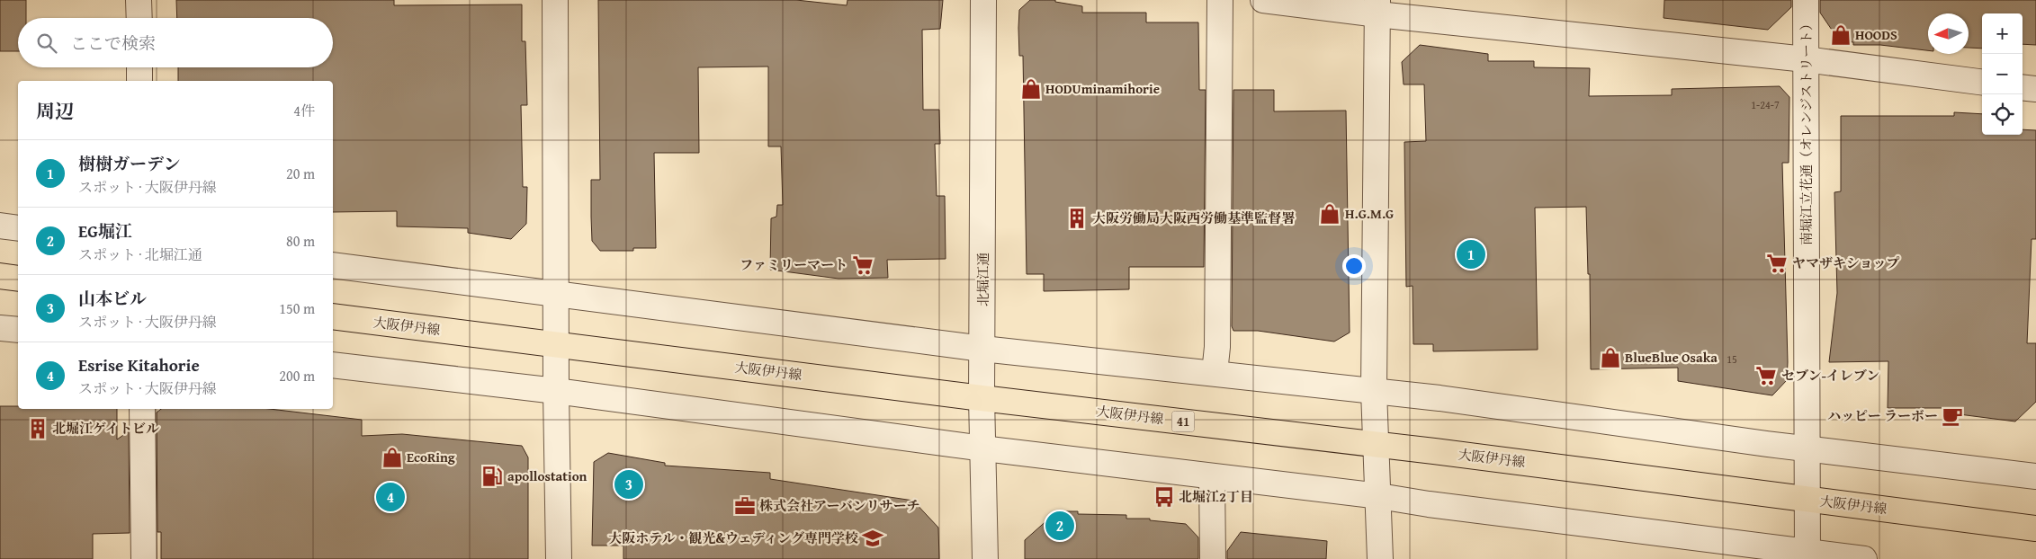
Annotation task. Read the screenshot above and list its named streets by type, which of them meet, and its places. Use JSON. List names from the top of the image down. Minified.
{"streets":{"main road":["大阪伊丹線","41"],"street":["南堀江立花通（オレンジストリート）","北堀江通"]},"crossings":[["南堀江立花通（オレンジストリート）","大阪伊丹線"],["北堀江通","大阪伊丹線"]],"places":{"shop":["HOODS","HODUminamihorie","H.G.M.G","BlueBlue Osaka","EcoRing"],"building":["大阪労働局大阪西労働基準監督署","北堀江ゲイトビル"],"supermarket":["ヤマザキショップ","ファミリーマート","セブン-イレブン"],"cafe":["ハッピー ラーボー"],"fuel station":["apollostation"],"bus stop":["北堀江2丁目"],"office":["株式会社アーバンリサーチ"],"school or university":["大阪ホテル・観光&ウェディング専門学校"]},"house_numbers":["1-24-7","15"],"north":"left","page":{"map_buttons":["+","−"],"search":"ここで検索","heading":["周辺","4件"],"list":[{"mark":"1","name":"樹樹ガーデン","note":"スポット · 大阪伊丹線","value":"20 m"},{"mark":"2","name":"EG堀江","note":"スポット · 北堀江通","value":"80 m"},{"mark":"3","name":"山本ビル","note":"スポット · 大阪伊丹線","value":"150 m"},{"mark":"4","name":"Esrise Kitahorie","note":"スポット · 大阪伊丹線","value":"200 m"}],"pins":["1","3","4","2"]}}
